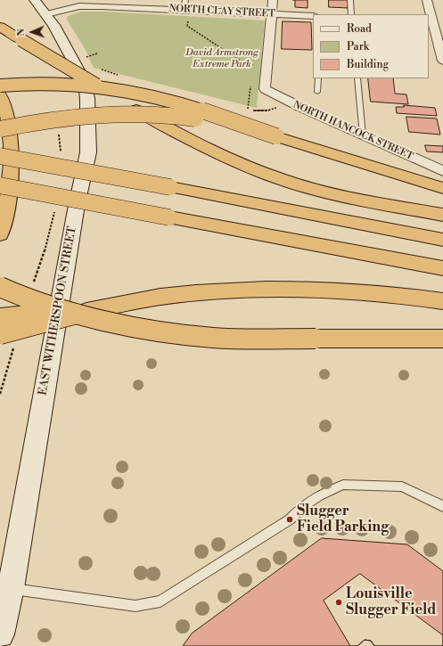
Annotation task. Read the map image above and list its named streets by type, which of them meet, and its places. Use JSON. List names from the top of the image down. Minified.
{"streets":{"street":["NORTH CLAY STREET","NORTH HANCOCK STREET","EAST WITHERSPOON STREET"]},"crossings":[["NORTH CLAY STREET","NORTH HANCOCK STREET"],["NORTH CLAY STREET","EAST WITHERSPOON STREET"]],"parks":["David Armstrong Extreme Park"],"places":["Slugger Field Parking","Louisville Slugger Field"],"legend":["Road","Park","Building"],"north":"left"}
